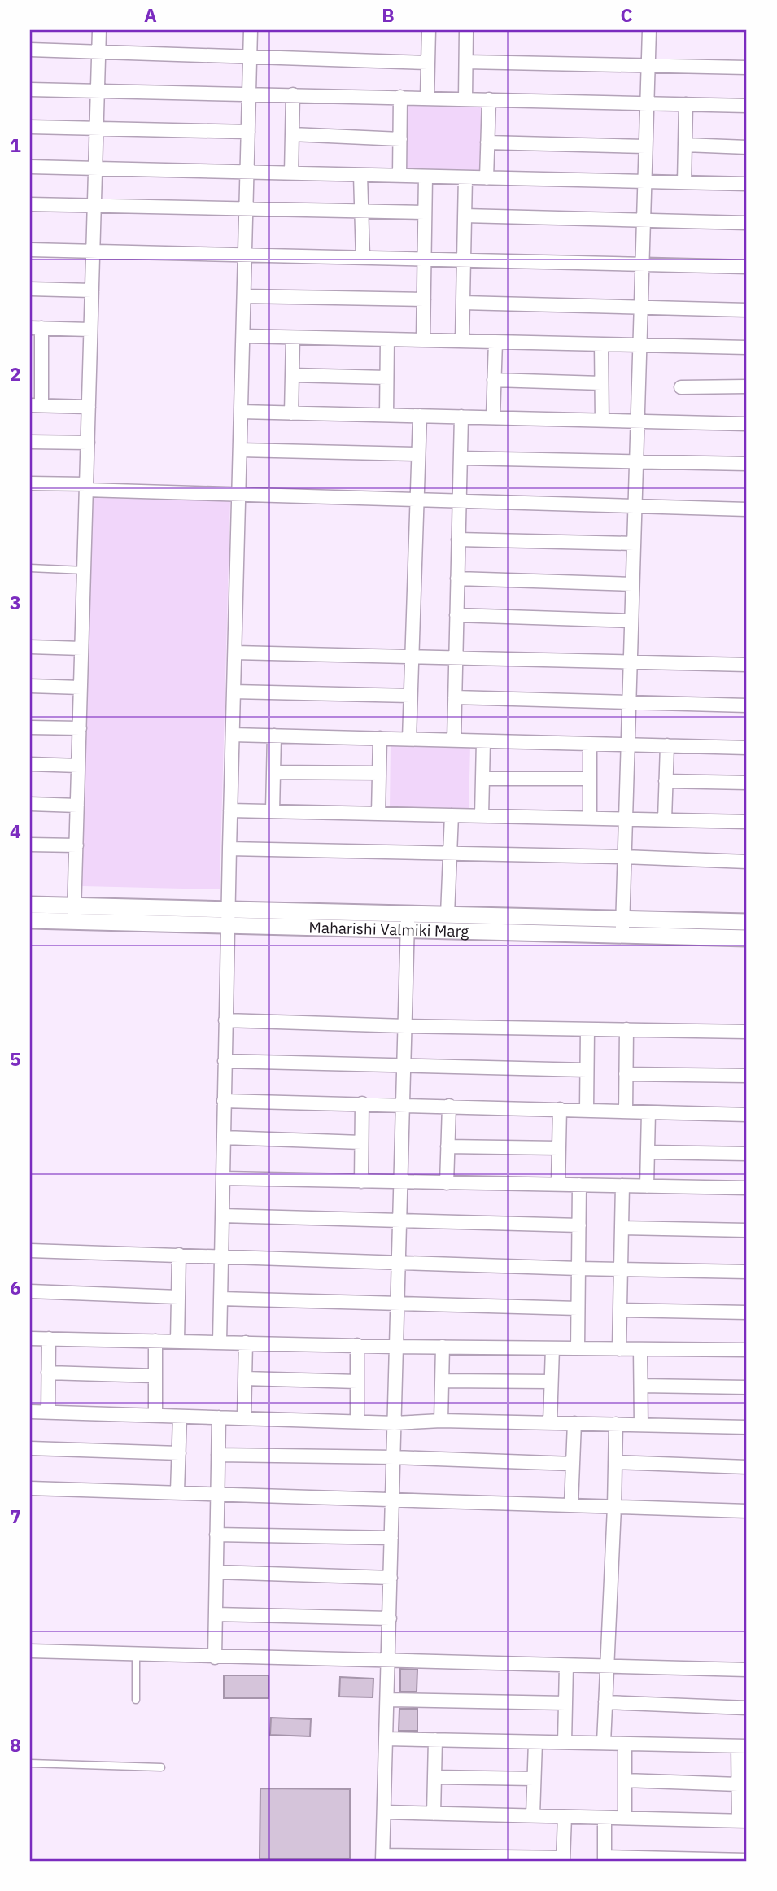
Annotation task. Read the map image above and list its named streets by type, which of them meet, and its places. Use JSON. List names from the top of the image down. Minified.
{"streets":{"street":["Maharishi Valmiki Marg"]},"grid":{"columns":["A","B","C"],"rows":["1","2","3","4","5","6","7","8"]}}
